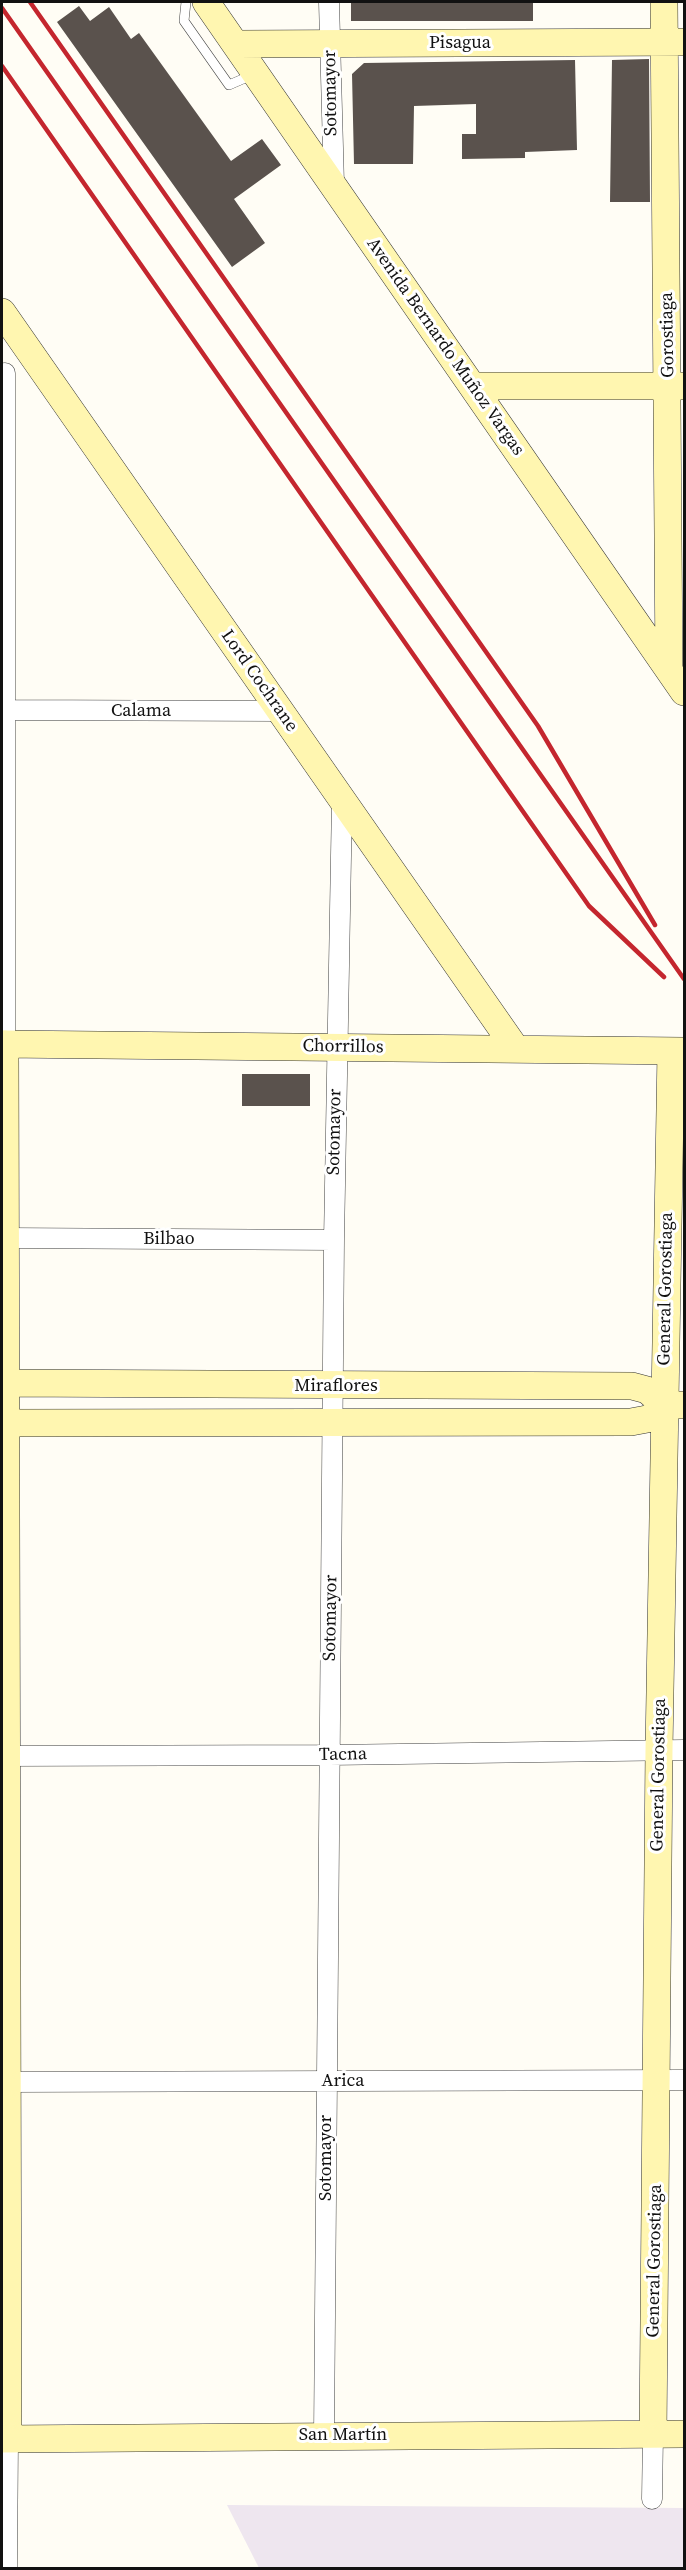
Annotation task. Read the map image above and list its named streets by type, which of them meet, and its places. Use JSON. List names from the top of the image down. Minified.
{"streets":{"street":["Pisagua","Sotomayor","Gorostiaga","Avenida Bernardo Muñoz Vargas","Lord Cochrane","Calama","Chorrillos","Bilbao","General Gorostiaga","Miraflores","Tacna","Arica","San Martín"]},"crossings":[["Pisagua","Sotomayor"],["Pisagua","Gorostiaga"],["Pisagua","Avenida Bernardo Muñoz Vargas"],["Sotomayor","Avenida Bernardo Muñoz Vargas"],["Sotomayor","Lord Cochrane"],["Sotomayor","Chorrillos"],["Sotomayor","Bilbao"],["Sotomayor","Miraflores"],["Sotomayor","Tacna"],["Sotomayor","Arica"],["Sotomayor","San Martín"],["Gorostiaga","Avenida Bernardo Muñoz Vargas"],["Lord Cochrane","Calama"],["Lord Cochrane","Chorrillos"],["Chorrillos","General Gorostiaga"],["General Gorostiaga","Miraflores"],["General Gorostiaga","Tacna"],["General Gorostiaga","Arica"],["General Gorostiaga","San Martín"]]}
